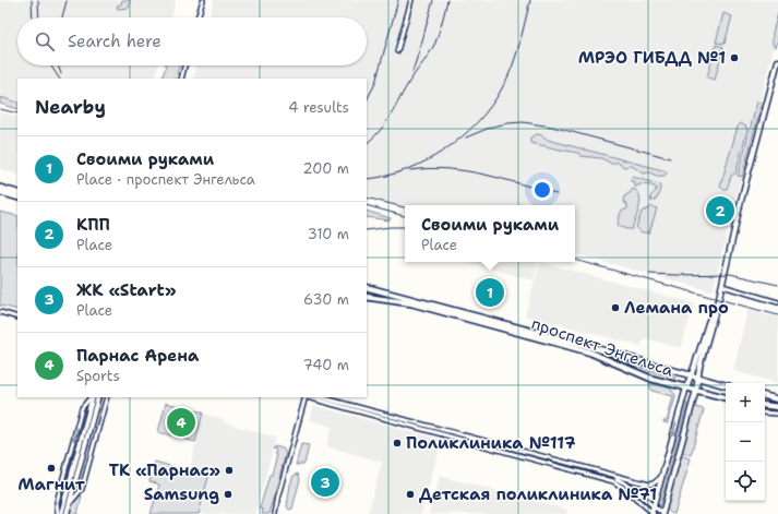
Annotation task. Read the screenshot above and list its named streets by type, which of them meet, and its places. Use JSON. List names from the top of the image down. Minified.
{"streets":{"main road":["проспект Энгельса"]},"places":["МРЭО ГИБДД №1","Лемана про","Поликлиника №117","Магнит","ТК «Парнас»","Samsung","Детская поликлиника №71"],"page":{"search":"Search here","heading":["Nearby","4 results"],"list":[{"mark":"1","name":"Своими руками","note":"Place · проспект Энгельса","value":"200 m"},{"mark":"2","name":"КПП","note":"Place","value":"310 m"},{"mark":"3","name":"ЖК «Start»","note":"Place","value":"630 m"},{"mark":"4","name":"Парнас Арена","note":"Sports","value":"740 m"}],"pins":["2","1","4","3"],"popup":["Своими руками","Place"],"map_buttons":["+","−"]}}
